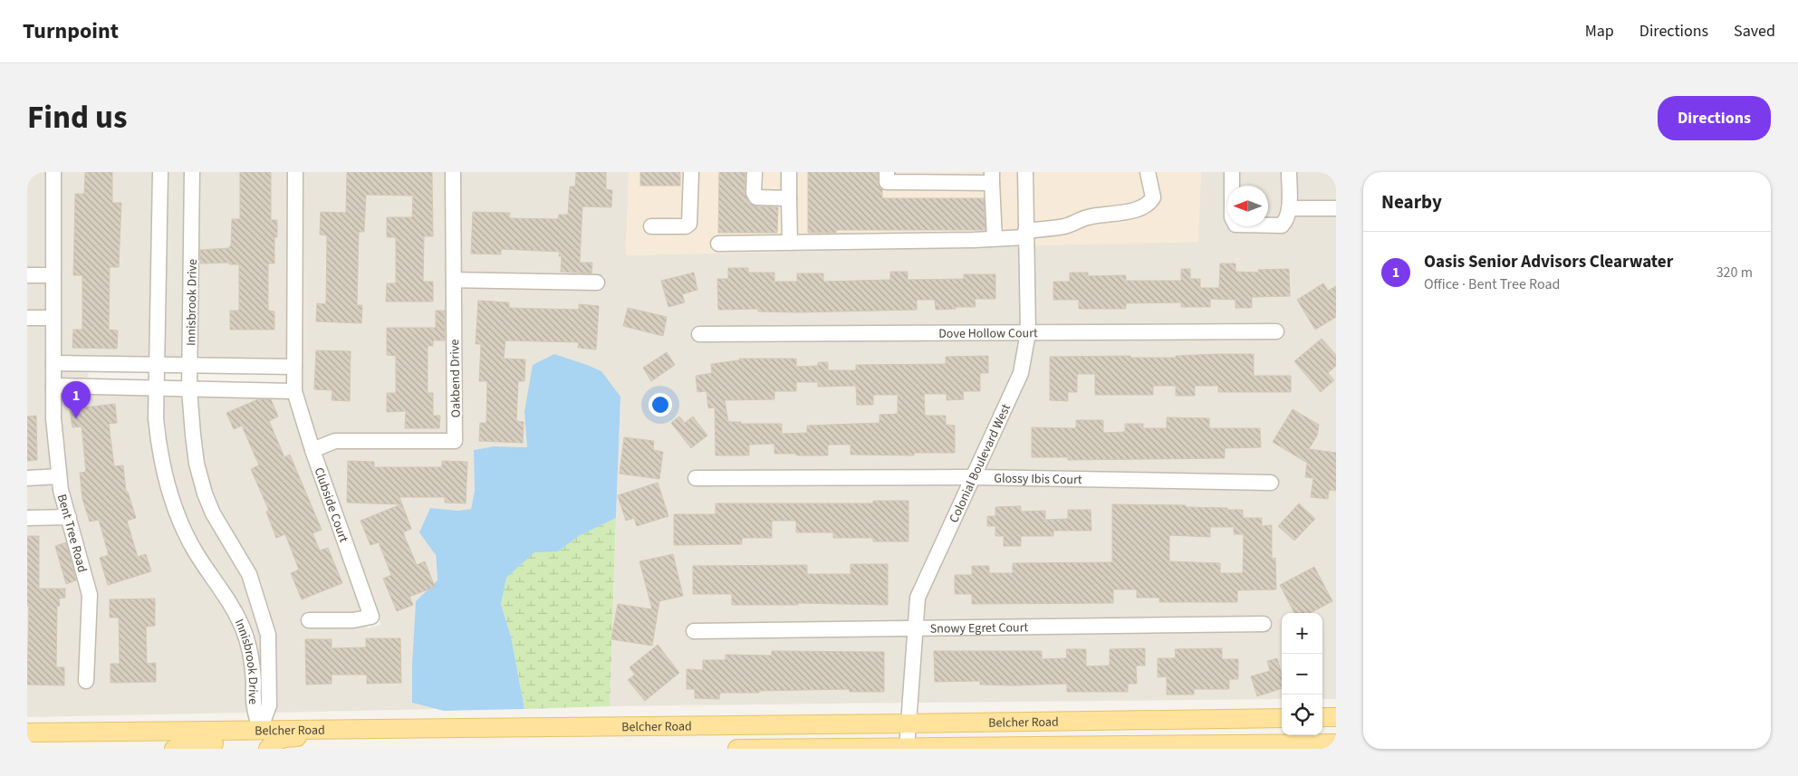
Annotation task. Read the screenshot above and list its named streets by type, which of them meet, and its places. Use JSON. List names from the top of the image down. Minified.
{"streets":{"main road":["Belcher Road"],"street":["Innisbrook Drive","Dove Hollow Court","Oakbend Drive","Colonial Boulevard West","Glossy Ibis Court","Clubside Court","Bent Tree Road","Snowy Egret Court"]},"crossings":[["Innisbrook Drive","Belcher Road"],["Dove Hollow Court","Colonial Boulevard West"],["Oakbend Drive","Clubside Court"],["Colonial Boulevard West","Glossy Ibis Court"],["Colonial Boulevard West","Snowy Egret Court"],["Colonial Boulevard West","Belcher Road"]],"north":"left","page":{"header":"Turnpoint","nav":["Map","Directions","Saved"],"title":"Find us","buttons":"Directions","heading":"Nearby","list":[{"mark":"1","name":"Oasis Senior Advisors Clearwater","note":"Office · Bent Tree Road","value":"320 m"}],"pins":"1","map_buttons":["+","−"]}}
